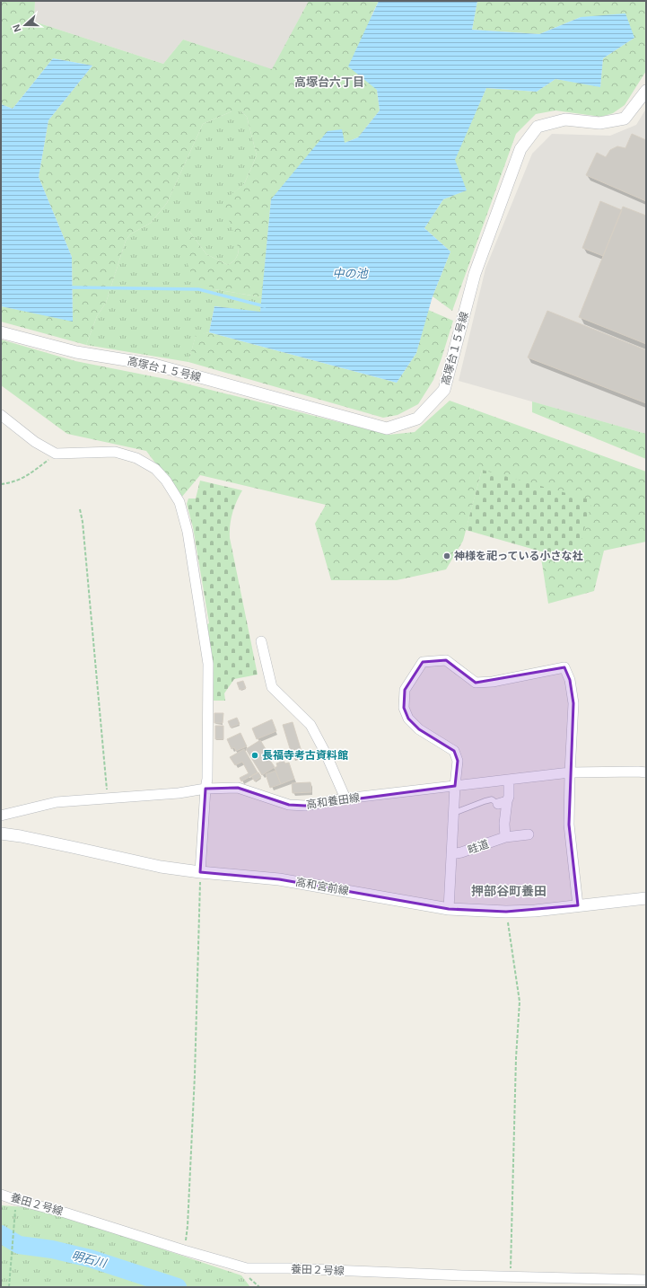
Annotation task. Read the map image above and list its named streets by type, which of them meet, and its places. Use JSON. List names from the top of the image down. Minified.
{"streets":{"street":["高塚台１５号線","高和養田線","畦道","高和宮前線","養田２号線"]},"districts":["高塚台六丁目","押部谷町養田"],"water":["中の池","明石川"],"places":["神様を祀っている小さな社","長福寺考古資料館"],"north":"left"}
